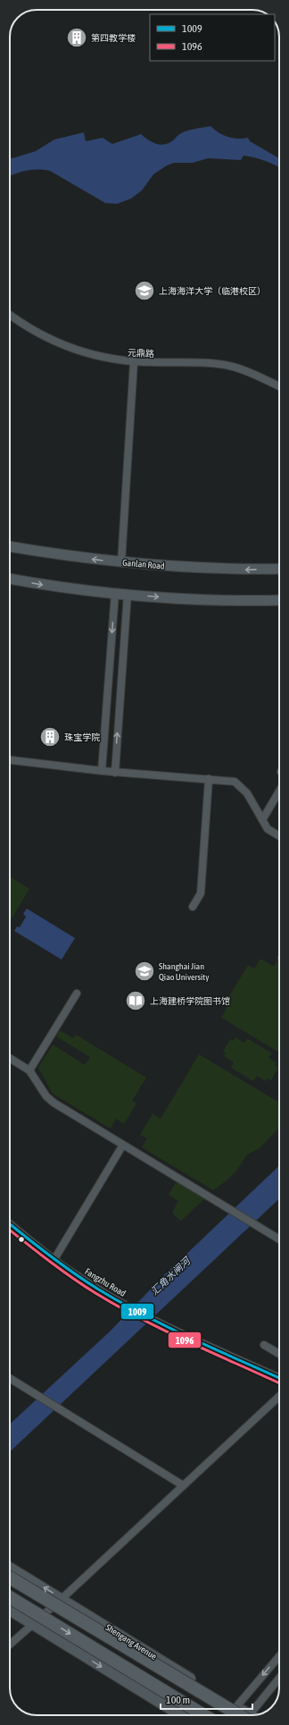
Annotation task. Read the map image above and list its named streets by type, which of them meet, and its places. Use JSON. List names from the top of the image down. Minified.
{"streets":{"main road":["Ganlan Road","Shengang Avenue"],"street":["元鼎路","Fangzhu Road"]},"water":["汇角水闸河"],"places":{"building":["第四教学楼","珠宝学院"],"school or university":["上海海洋大学（临港校区）","Shanghai Jian Qiao University"],"library":["上海建桥学院图书馆"]},"lines":["transit line 1009","transit line 1096"],"legend":["1009","1096"],"scale_bar":"100 m"}
